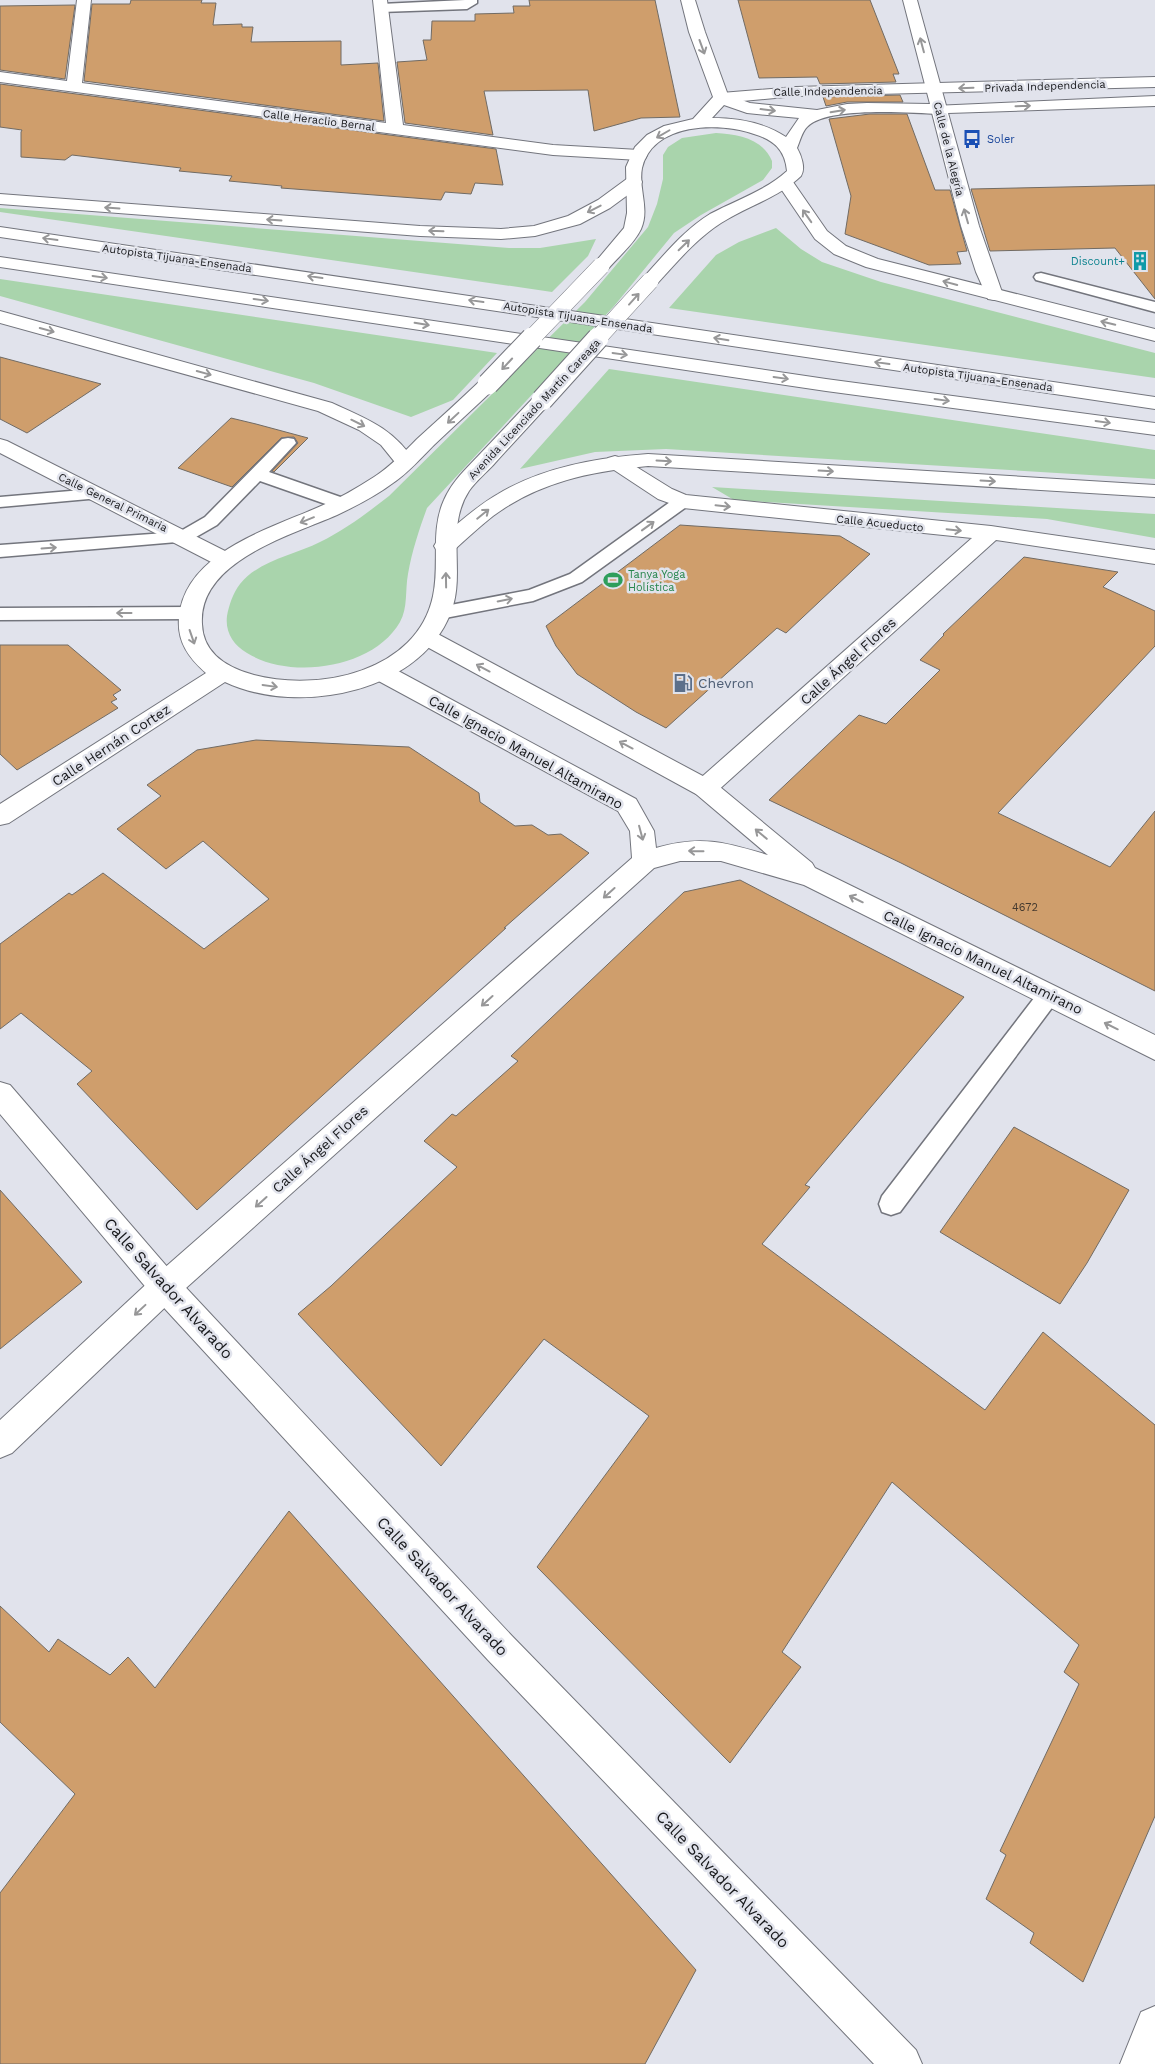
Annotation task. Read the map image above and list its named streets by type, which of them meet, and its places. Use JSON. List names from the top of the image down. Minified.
{"streets":{"main road":["Privada Independencia","Calle Independencia","Calle Heraclio Bernal","Calle de la Alegría","Autopista Tijuana-Ensenada","Avenida Licenciado Martín Careaga","Calle General Primaria","Calle Acueducto","Calle Ángel Flores","Calle Hernán Cortez","Calle Ignacio Manuel Altamirano","Calle Salvador Alvarado"]},"crossings":[["Privada Independencia","Calle Independencia"],["Privada Independencia","Calle de la Alegría"],["Calle Independencia","Calle de la Alegría"],["Calle Heraclio Bernal","Avenida Licenciado Martín Careaga"],["Avenida Licenciado Martín Careaga","Calle General Primaria"],["Avenida Licenciado Martín Careaga","Calle Hernán Cortez"],["Avenida Licenciado Martín Careaga","Calle Ignacio Manuel Altamirano"],["Calle Acueducto","Calle Ángel Flores"],["Calle Ángel Flores","Calle Ignacio Manuel Altamirano"],["Calle Ángel Flores","Calle Salvador Alvarado"]],"one_way":["Calle de la Alegría","Calle Ángel Flores"],"places":{"bus stop":["Soler"],"building":["Discount+"],"sports":["Tanya Yoga Holística"],"fuel station":["Chevron"]},"house_numbers":["4672"]}
